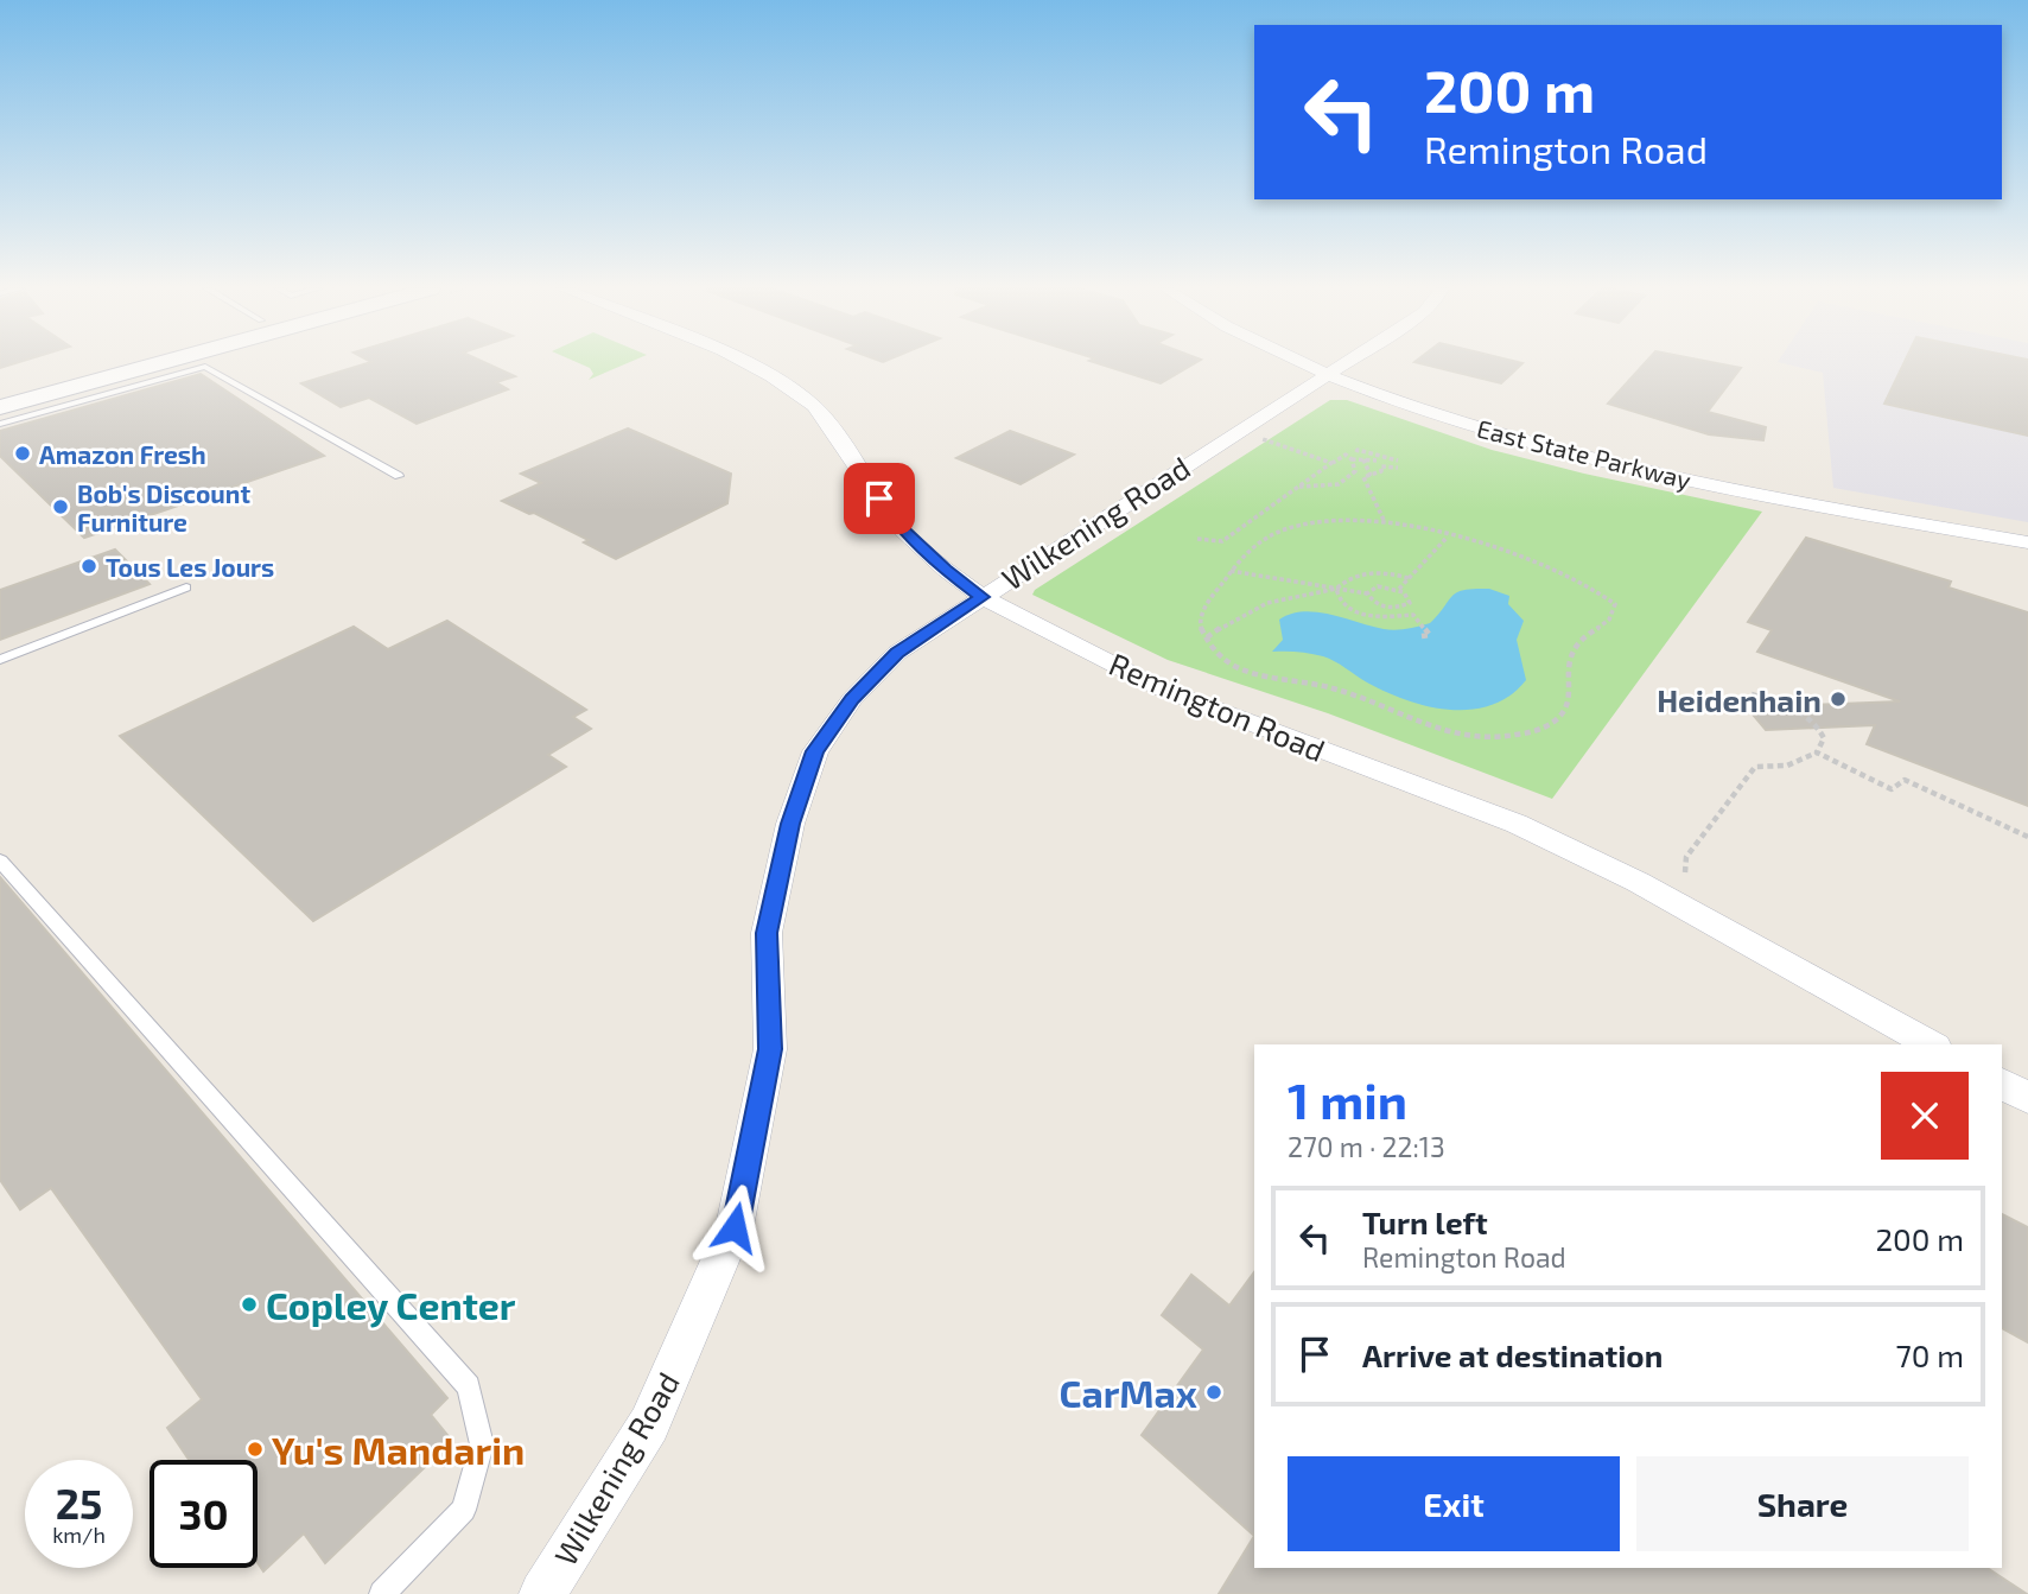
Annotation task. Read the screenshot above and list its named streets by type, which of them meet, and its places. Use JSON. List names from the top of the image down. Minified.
{"streets":{"street":["East State Parkway","Wilkening Road","Remington Road"]},"crossings":[["East State Parkway","Wilkening Road"],["Wilkening Road","Remington Road"]],"places":["Amazon Fresh","Bob's Discount Furniture","Tous Les Jours","Heidenhain","Copley Center","CarMax","Yu's Mandarin"],"page":{"turn":["200 m","Remington Road"],"heading":["1 min","270 m · 22:13"],"list":[{"name":"Turn left","note":"Remington Road","value":"200 m"},{"name":"Arrive at destination","value":"70 m"}],"buttons":["Exit","Share"],"speed":"25 km/h","limit":"30"}}
